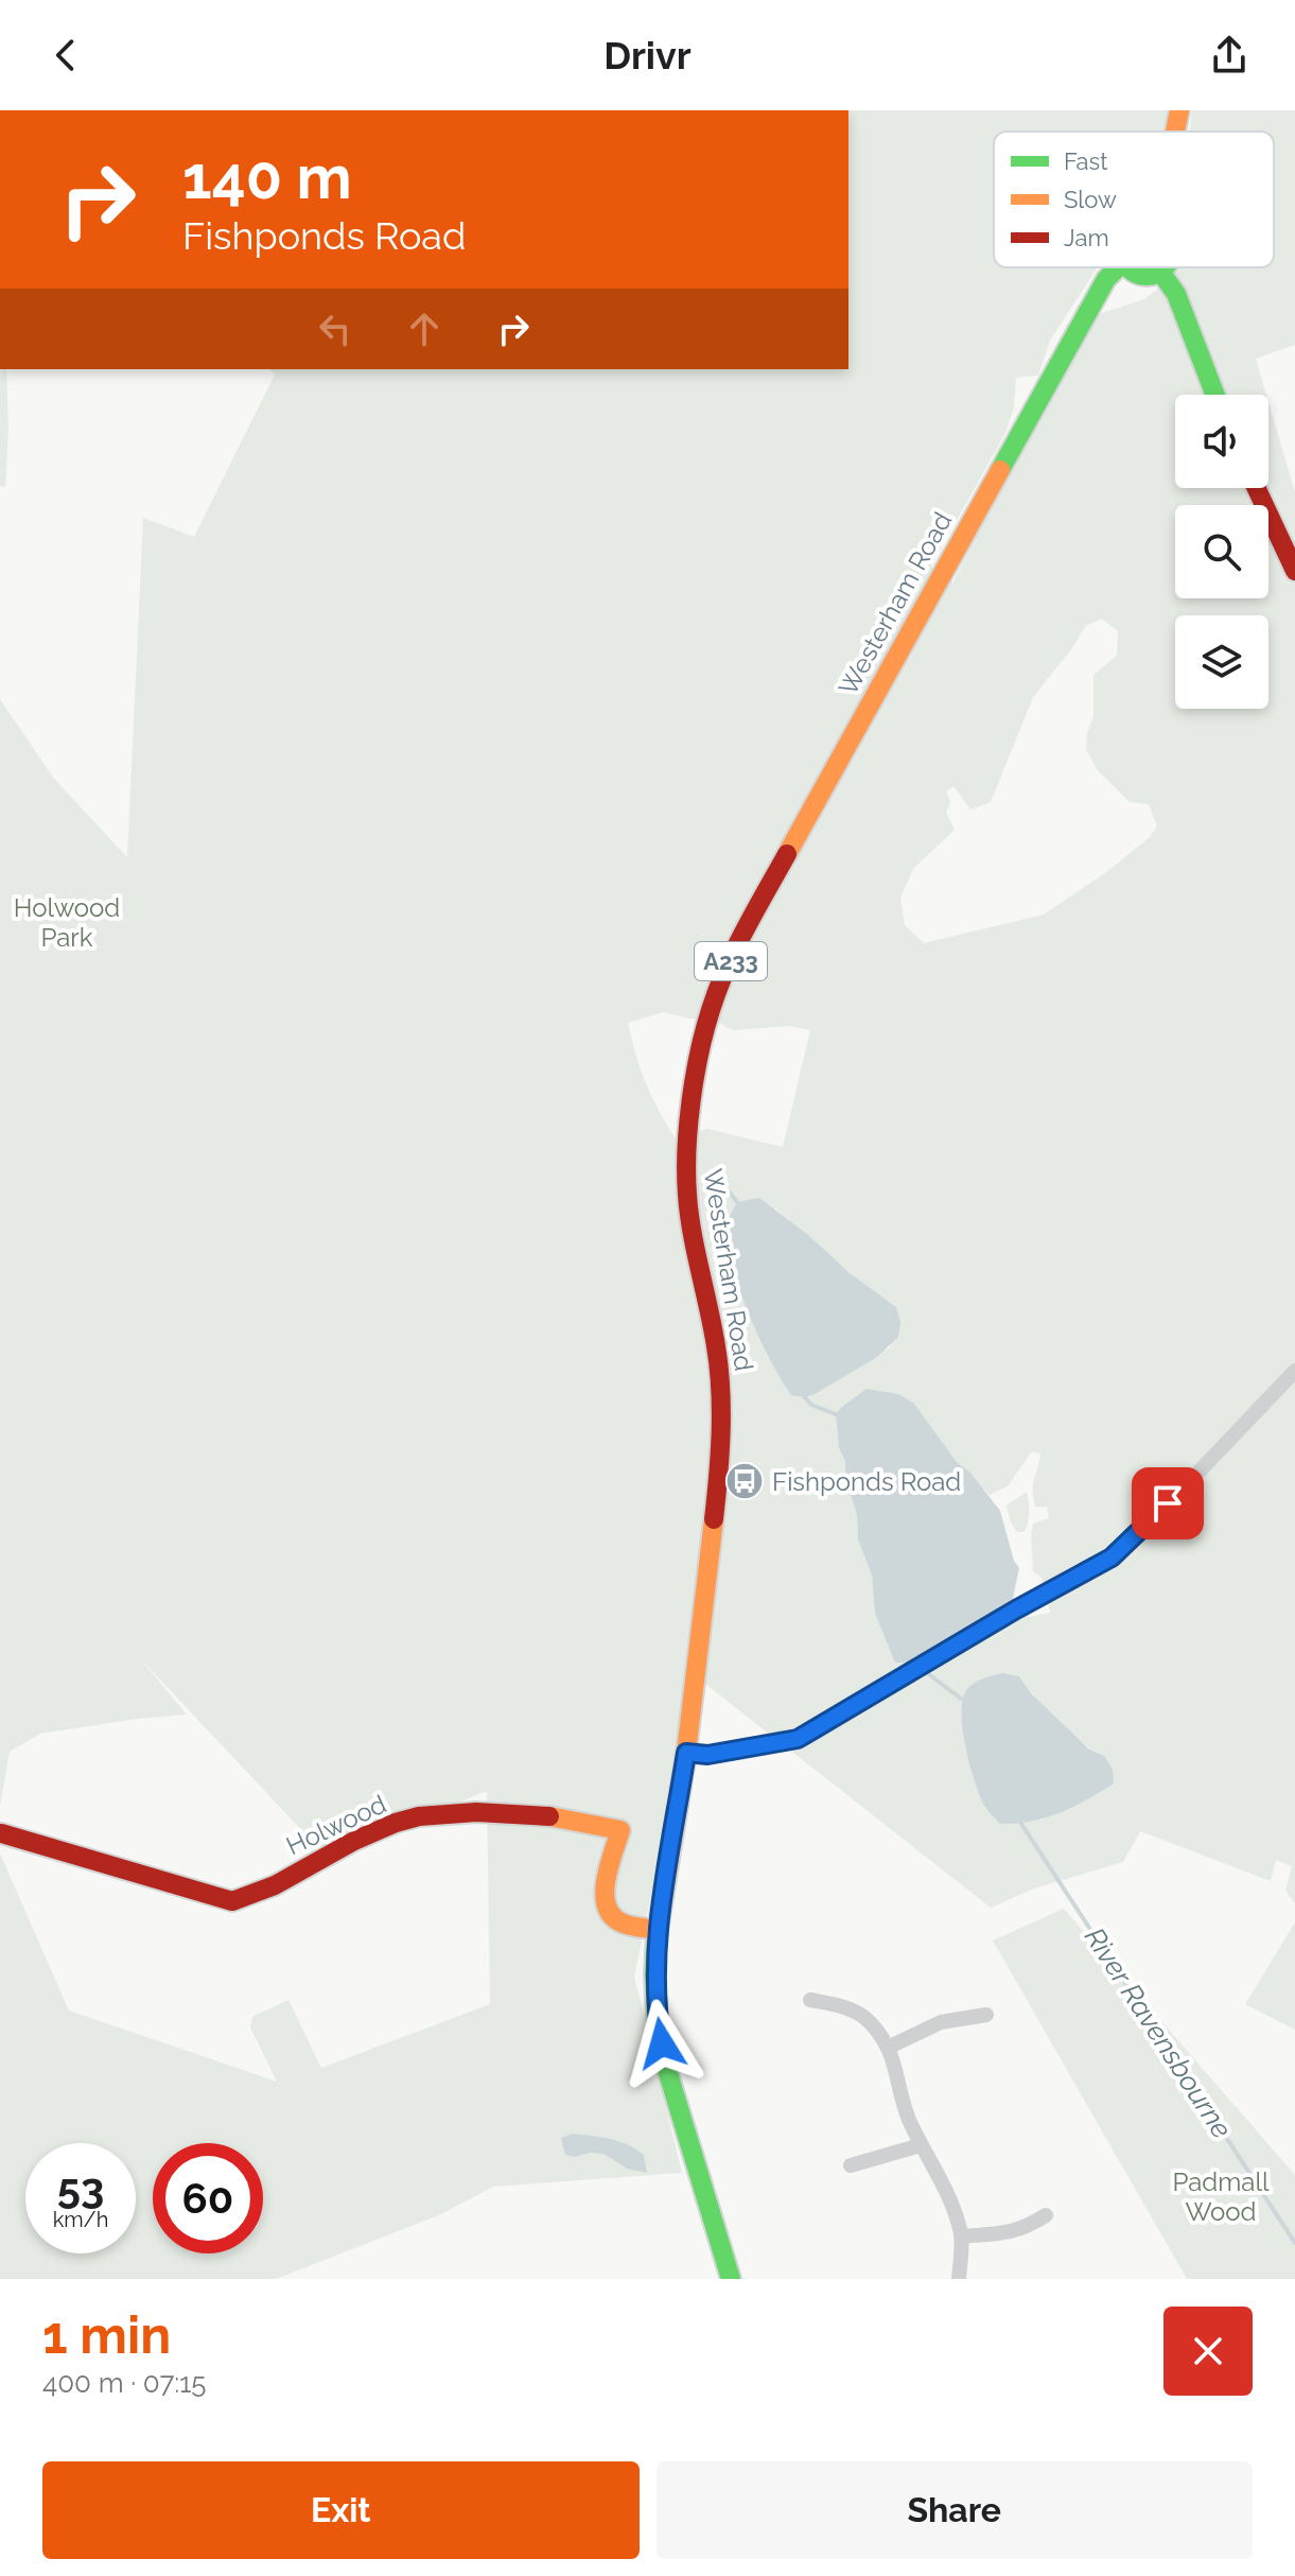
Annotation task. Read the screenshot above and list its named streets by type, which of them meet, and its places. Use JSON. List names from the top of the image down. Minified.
{"streets":{"main road":["Westerham Road","A233","Holwood"]},"crossings":[["Westerham Road","Holwood"]],"water":["River Ravensbourne"],"parks":["Holwood Park","Padmall Wood"],"places":{"bus stop":["Fishponds Road"]},"legend":["Fast","Slow","Jam"],"page":{"header":"Drivr","turn":["140 m","Fishponds Road"],"speed":"53 km/h","limit":"60","heading":["1 min","400 m · 07:15"],"buttons":["Exit","Share"]}}
